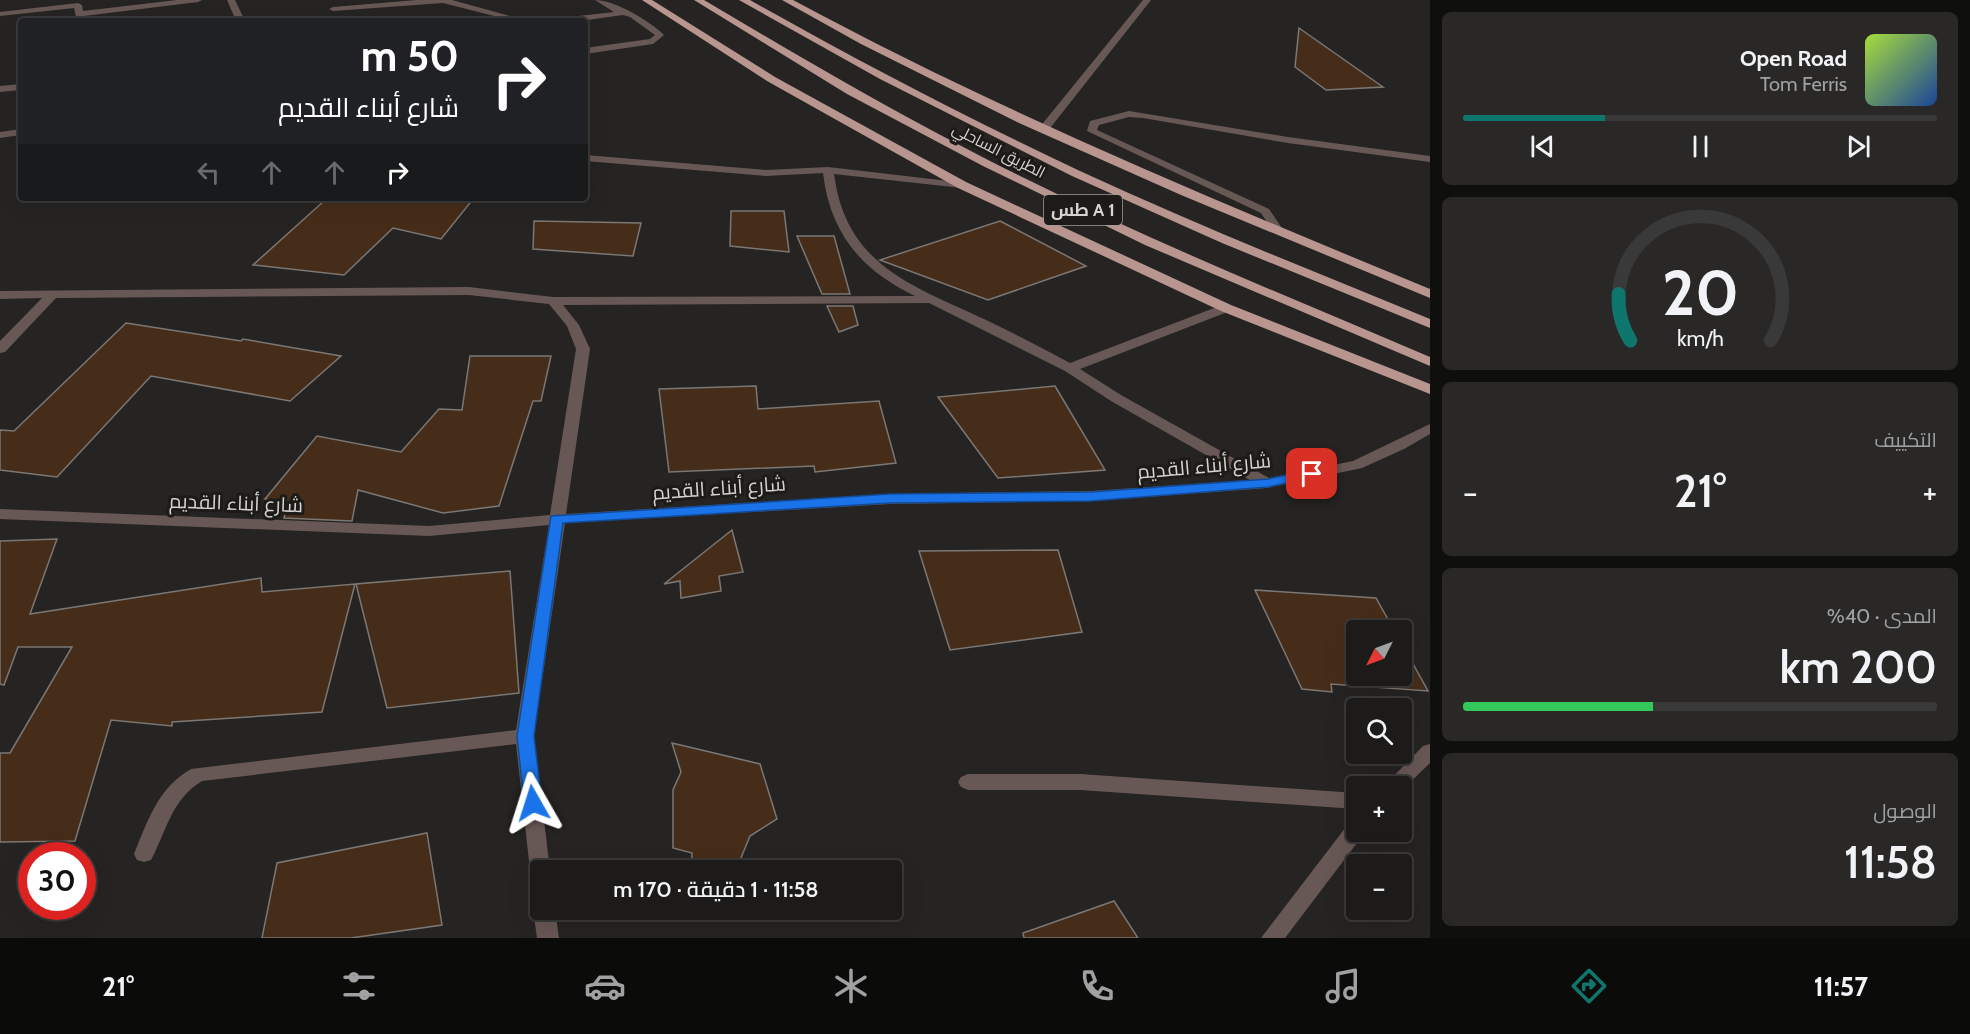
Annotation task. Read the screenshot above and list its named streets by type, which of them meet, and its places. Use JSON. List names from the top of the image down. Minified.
{"streets":{"highway":["الطريق الساحلي","طس A 1"],"street":["شارع أبناء القديم"]},"north":"bottom left","page":{"turn":["50 m","شارع أبناء القديم"],"song":["Open Road","Tom Ferris"],"tile":["التكييف",["المدى · 40%","200 km"],["الوصول","11:58"]],"heat":["−","21°","+"],"map_buttons":["+","−"],"limit":"30","trip":"11:58 · 1 دقيقة · 170 m","tabs":["11:57","21°"],"gauge":["20","km/h"]}}
